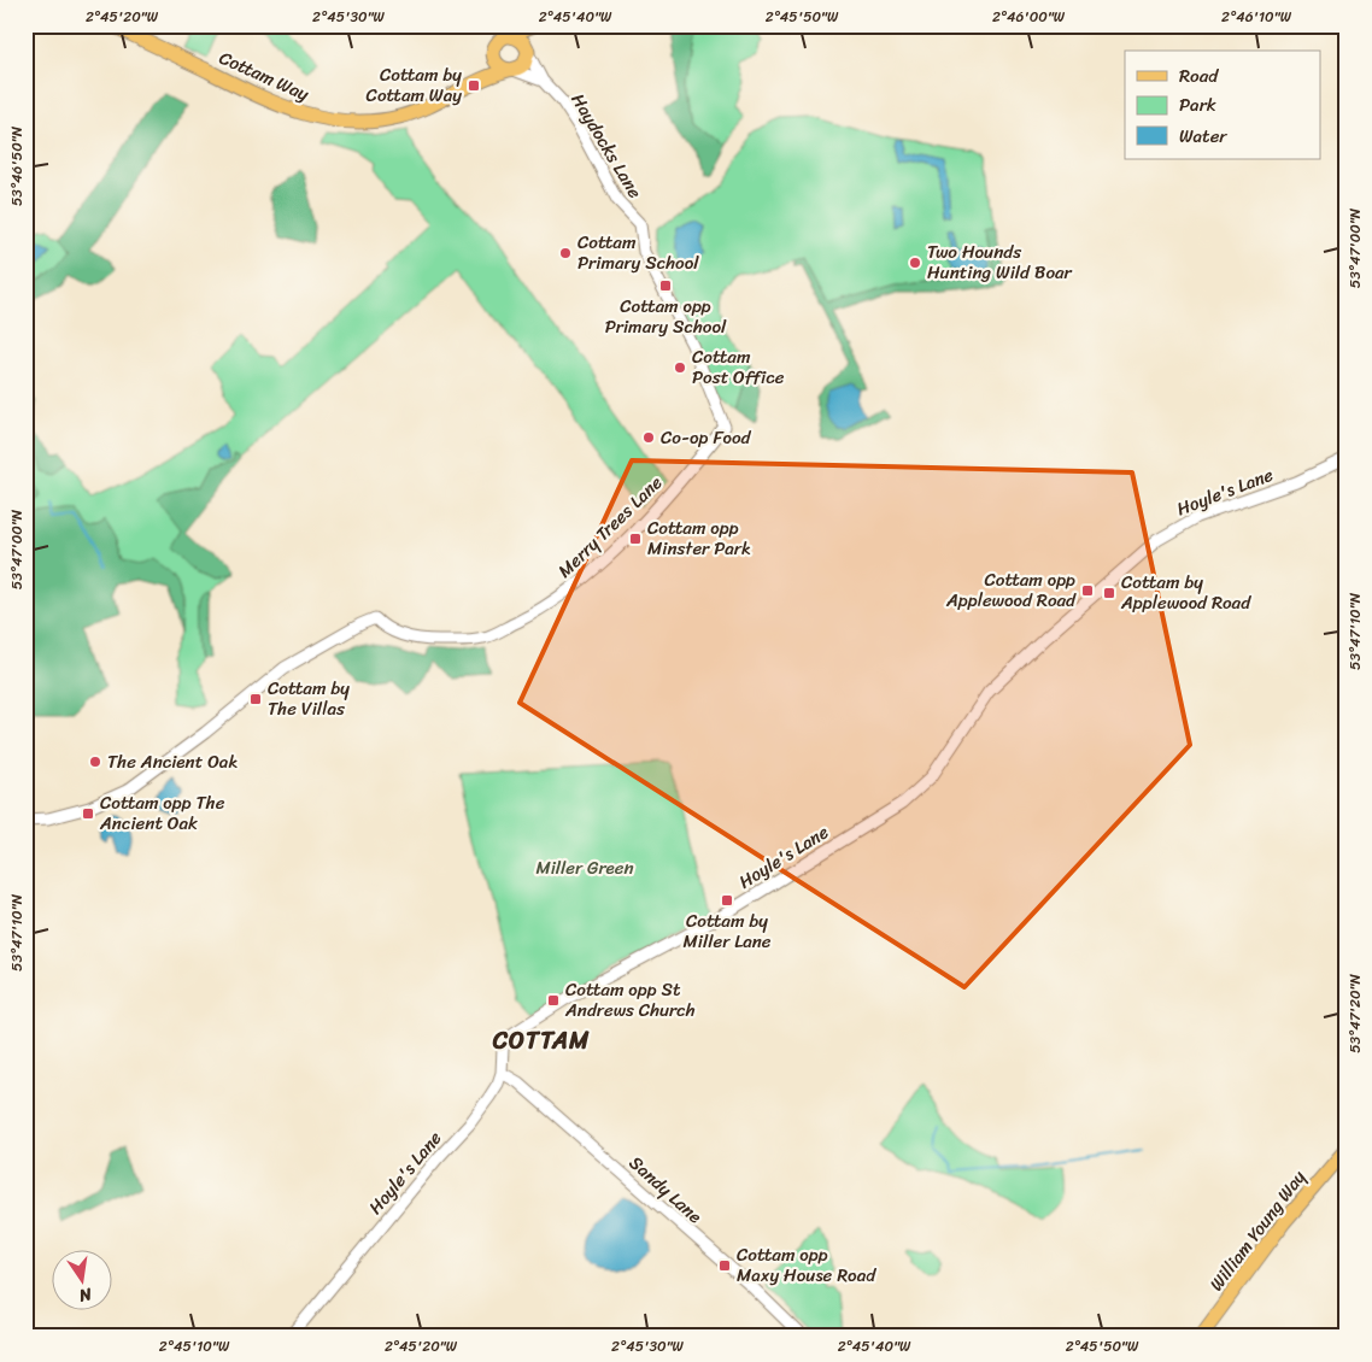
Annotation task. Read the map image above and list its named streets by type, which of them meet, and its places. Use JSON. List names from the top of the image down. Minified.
{"streets":{"main road":["Cottam Way","William Young Way"],"street":["Haydocks Lane","Hoyle's Lane","Merry Trees Lane","Sandy Lane"]},"crossings":[["Cottam Way","Haydocks Lane"],["Haydocks Lane","Merry Trees Lane"],["Hoyle's Lane","Sandy Lane"]],"districts":["COTTAM"],"parks":["Miller Green"],"places":{"transit":["Cottam by Cottam Way","Cottam opp Primary School","Cottam opp Minster Park","Cottam opp Applewood Road","Cottam by Applewood Road","Cottam by The Villas","Cottam opp The Ancient Oak","Cottam by Miller Lane","Cottam opp St Andrews Church","Cottam opp Maxy House Road"],"other":["Cottam Primary School","Two Hounds Hunting Wild Boar","Cottam Post Office","Co-op Food","The Ancient Oak"]},"legend":["Road","Park","Water"],"north":"bottom","coordinates":["2°45'20\"W","2°45'30\"W","2°45'40\"W","2°45'50\"W","2°46'00\"W","2°46'10\"W","53°46'50\"N","53°47'00\"N","53°47'10\"N","53°47'20\"N","2°45'10\"W"]}
